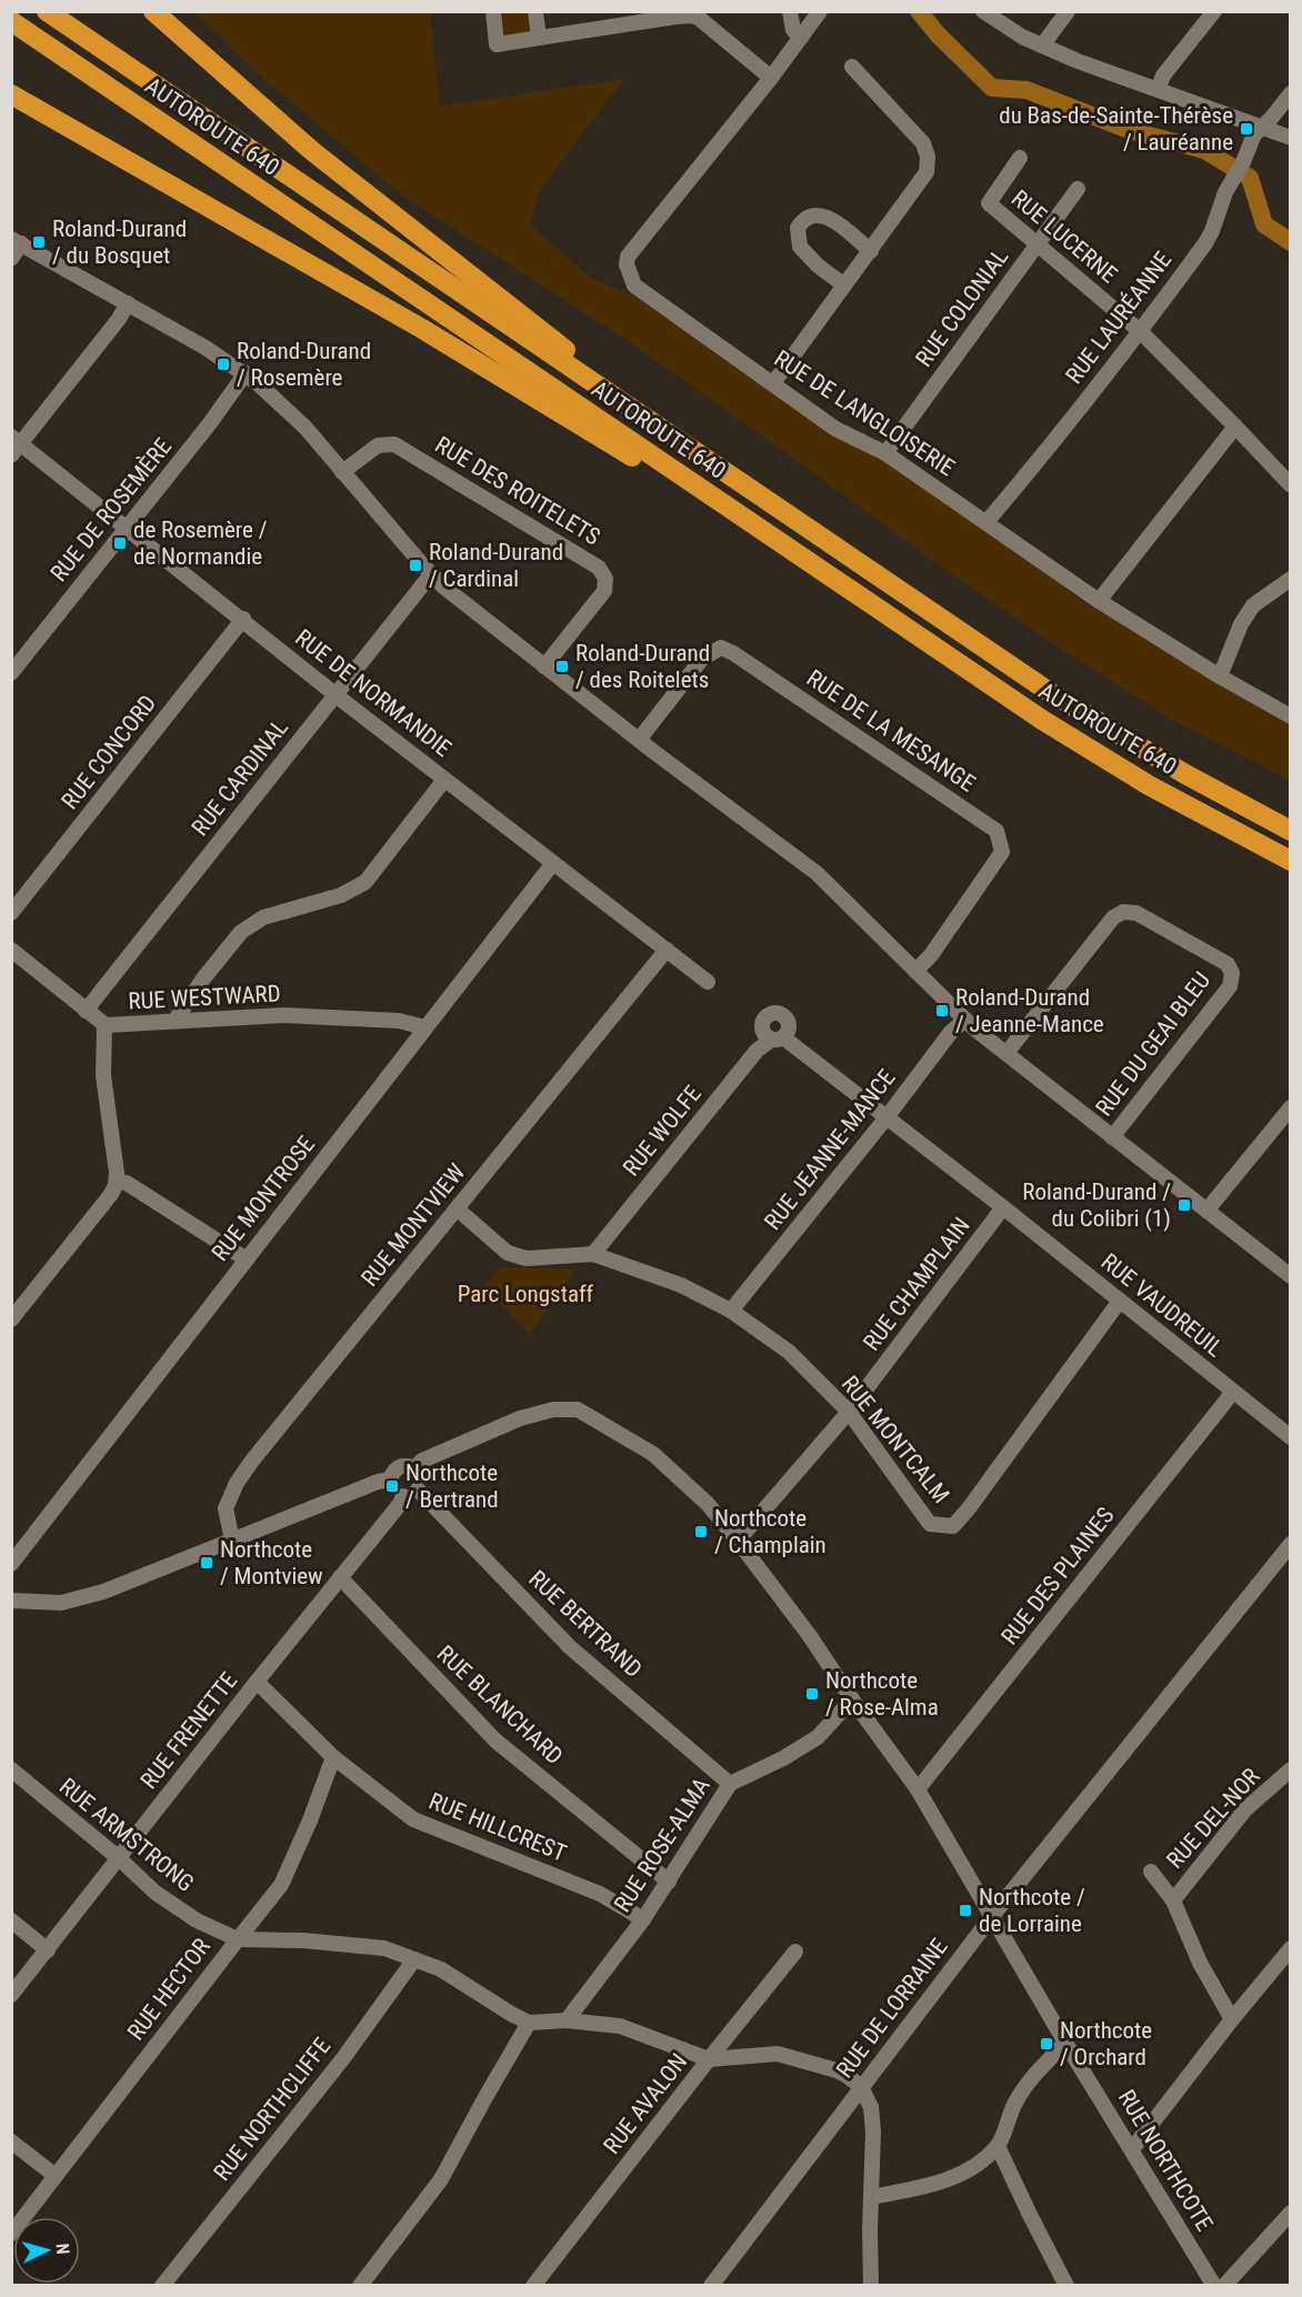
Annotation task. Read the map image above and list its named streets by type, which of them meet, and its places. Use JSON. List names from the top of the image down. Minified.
{"streets":{"highway":["AUTOROUTE 640"],"street":["RUE LUCERNE","RUE COLONIAL","RUE LAURÉANNE","RUE DE LANGLOISERIE","RUE DES ROITELETS","RUE DE ROSEMÈRE","RUE DE NORMANDIE","RUE DE LA MESANGE","RUE CONCORD","RUE CARDINAL","RUE WESTWARD","RUE DU GEAI BLEU","RUE WOLFE","RUE JEANNE-MANCE","RUE MONTROSE","RUE MONTVIEW","RUE CHAMPLAIN","RUE VAUDREUIL","RUE MONTCALM","RUE DES PLAINES","RUE BERTRAND","RUE BLANCHARD","RUE FRENETTE","RUE DEL-NOR","RUE HILLCREST","RUE ARMSTRONG","RUE ROSE-ALMA","RUE HECTOR","RUE DE LORRAINE","RUE AVALON","RUE NORTHCLIFFE","RUE NORTHCOTE"]},"crossings":[["RUE LUCERNE","RUE COLONIAL"],["RUE LUCERNE","RUE LAURÉANNE"],["RUE COLONIAL","RUE DE LANGLOISERIE"],["RUE LAURÉANNE","RUE DE LANGLOISERIE"],["RUE DE ROSEMÈRE","RUE DE NORMANDIE"],["RUE DE NORMANDIE","RUE CONCORD"],["RUE DE NORMANDIE","RUE CARDINAL"],["RUE DE NORMANDIE","RUE MONTROSE"],["RUE DE NORMANDIE","RUE MONTVIEW"],["RUE CARDINAL","RUE WESTWARD"],["RUE WESTWARD","RUE MONTROSE"],["RUE WOLFE","RUE VAUDREUIL"],["RUE WOLFE","RUE MONTCALM"],["RUE JEANNE-MANCE","RUE VAUDREUIL"],["RUE JEANNE-MANCE","RUE MONTCALM"],["RUE MONTVIEW","RUE MONTCALM"],["RUE MONTVIEW","RUE NORTHCOTE"],["RUE CHAMPLAIN","RUE VAUDREUIL"],["RUE CHAMPLAIN","RUE MONTCALM"],["RUE CHAMPLAIN","RUE NORTHCOTE"],["RUE VAUDREUIL","RUE MONTCALM"],["RUE VAUDREUIL","RUE DES PLAINES"],["RUE DES PLAINES","RUE NORTHCOTE"],["RUE BERTRAND","RUE FRENETTE"],["RUE BERTRAND","RUE ROSE-ALMA"],["RUE BERTRAND","RUE NORTHCOTE"],["RUE BLANCHARD","RUE FRENETTE"],["RUE BLANCHARD","RUE ROSE-ALMA"],["RUE FRENETTE","RUE HILLCREST"],["RUE FRENETTE","RUE ARMSTRONG"],["RUE FRENETTE","RUE NORTHCOTE"],["RUE HILLCREST","RUE ROSE-ALMA"],["RUE HILLCREST","RUE HECTOR"],["RUE ARMSTRONG","RUE HECTOR"],["RUE ARMSTRONG","RUE NORTHCLIFFE"],["RUE ROSE-ALMA","RUE NORTHCOTE"],["RUE DE LORRAINE","RUE NORTHCOTE"]],"parks":["Parc Longstaff"],"places":{"transit":["du Bas-de-Sainte-Thérèse / Lauréanne","Roland-Durand / du Bosquet","Roland-Durand / Rosemère","de Rosemère / de Normandie","Roland-Durand / Cardinal","Roland-Durand / des Roitelets","Roland-Durand / Jeanne-Mance","Roland-Durand / du Colibri (1)","Northcote / Bertrand","Northcote / Champlain","Northcote / Montview","Northcote / Rose-Alma","Northcote / de Lorraine","Northcote / Orchard"]},"north":"right"}
